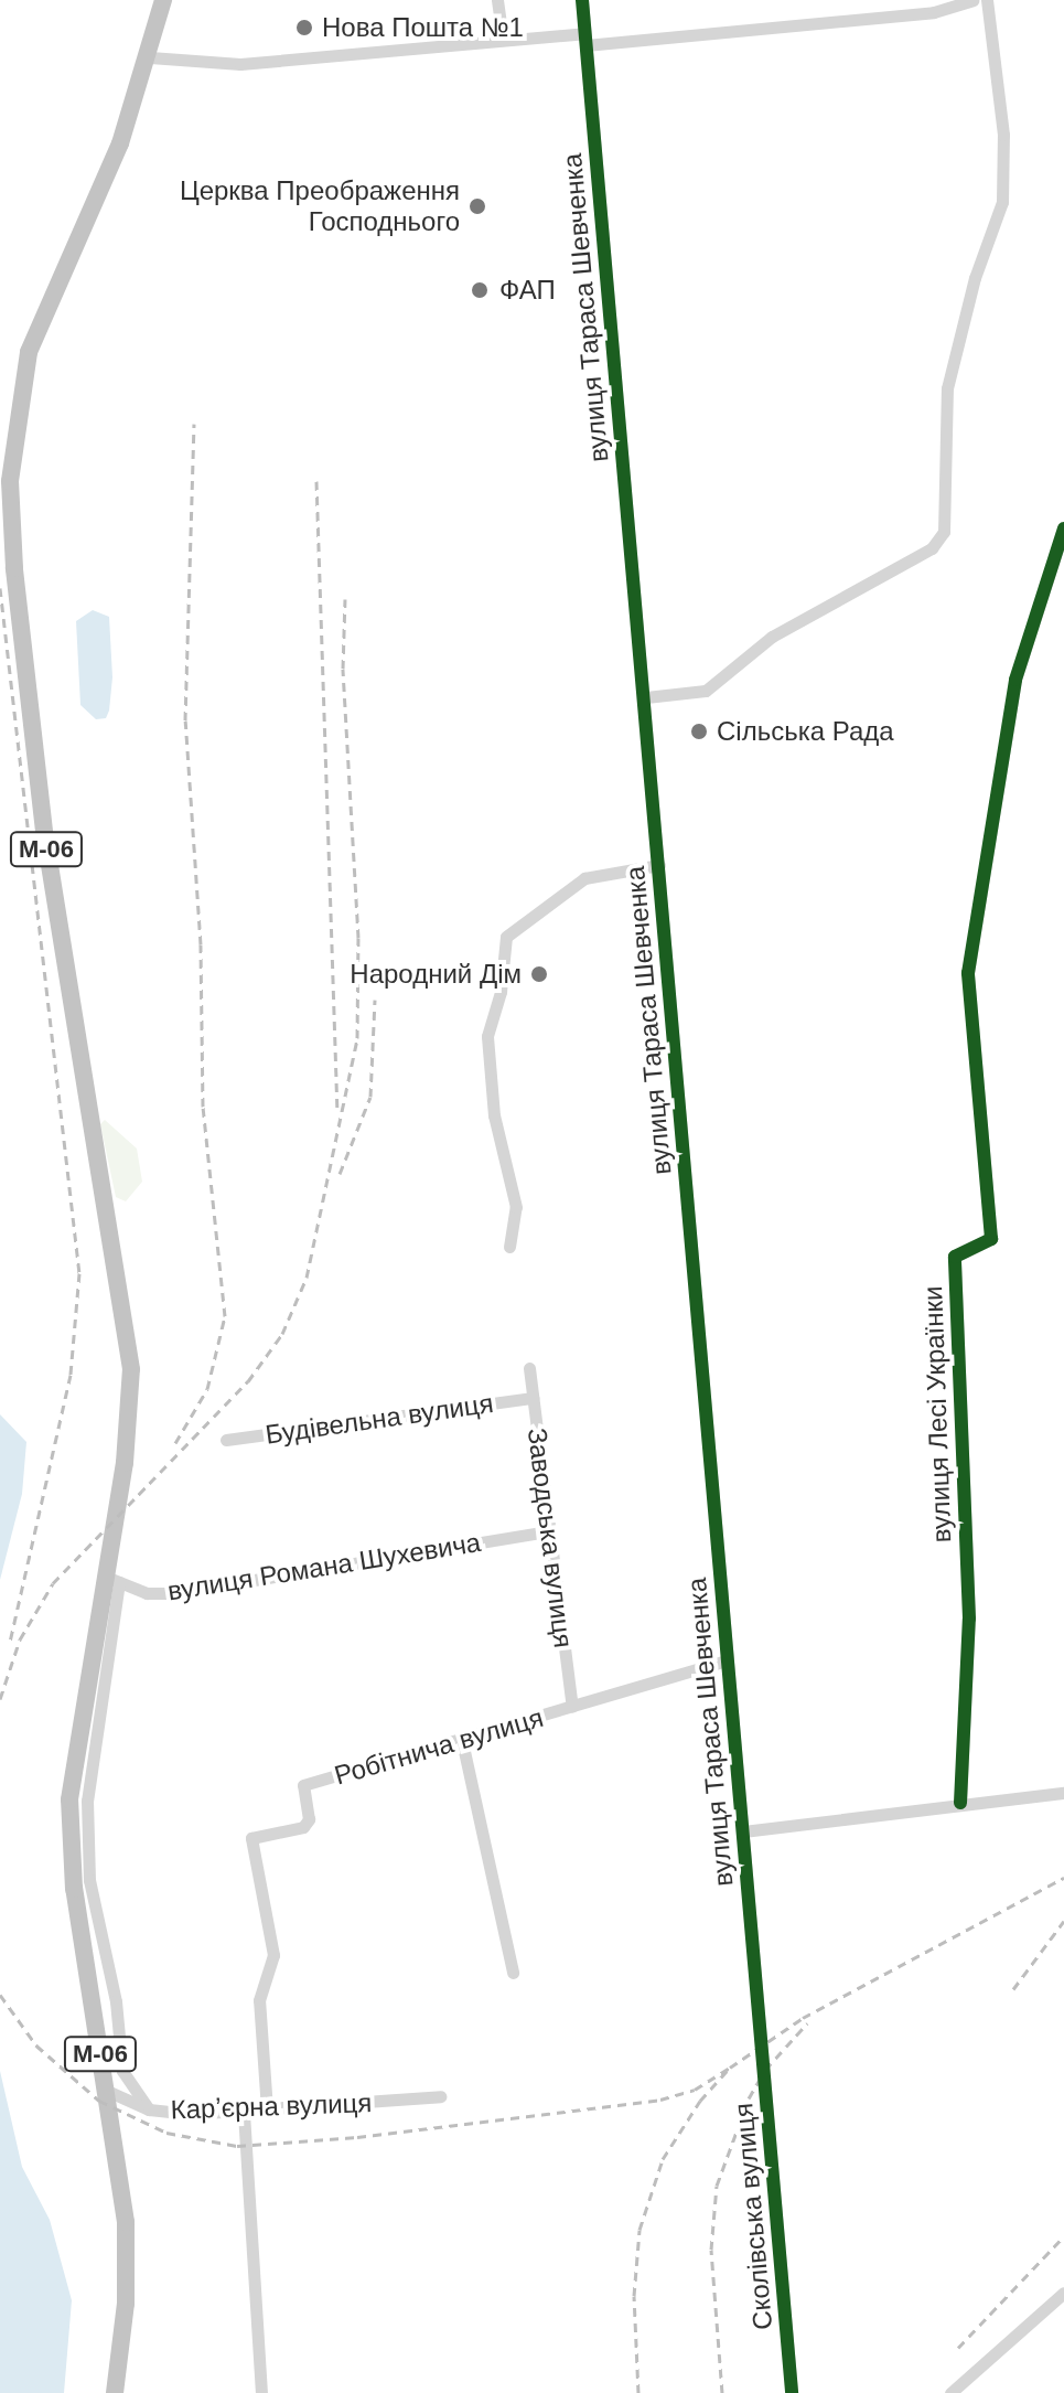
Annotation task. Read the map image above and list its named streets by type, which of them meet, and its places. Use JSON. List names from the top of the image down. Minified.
{"streets":{"highway":["М-06"],"street":["вулиця Тараса Шевченка","вулиця Лесі Українки","Будівельна вулиця","Заводська вулиця","вулиця Романа Шухевича","Робітнича вулиця","Карʼєрна вулиця","Сколівська вулиця"]},"crossings":[["вулиця Тараса Шевченка","вулиця Лесі Українки"],["вулиця Тараса Шевченка","Робітнича вулиця"],["вулиця Тараса Шевченка","Сколівська вулиця"],["М-06","вулиця Романа Шухевича"],["М-06","Карʼєрна вулиця"],["Будівельна вулиця","Заводська вулиця"],["Заводська вулиця","вулиця Романа Шухевича"],["Заводська вулиця","Робітнича вулиця"],["Робітнича вулиця","Карʼєрна вулиця"]],"places":["Нова Пошта №1","Церква Преображення Господнього","ФАП","Сільська Рада","Народний Дім"]}
